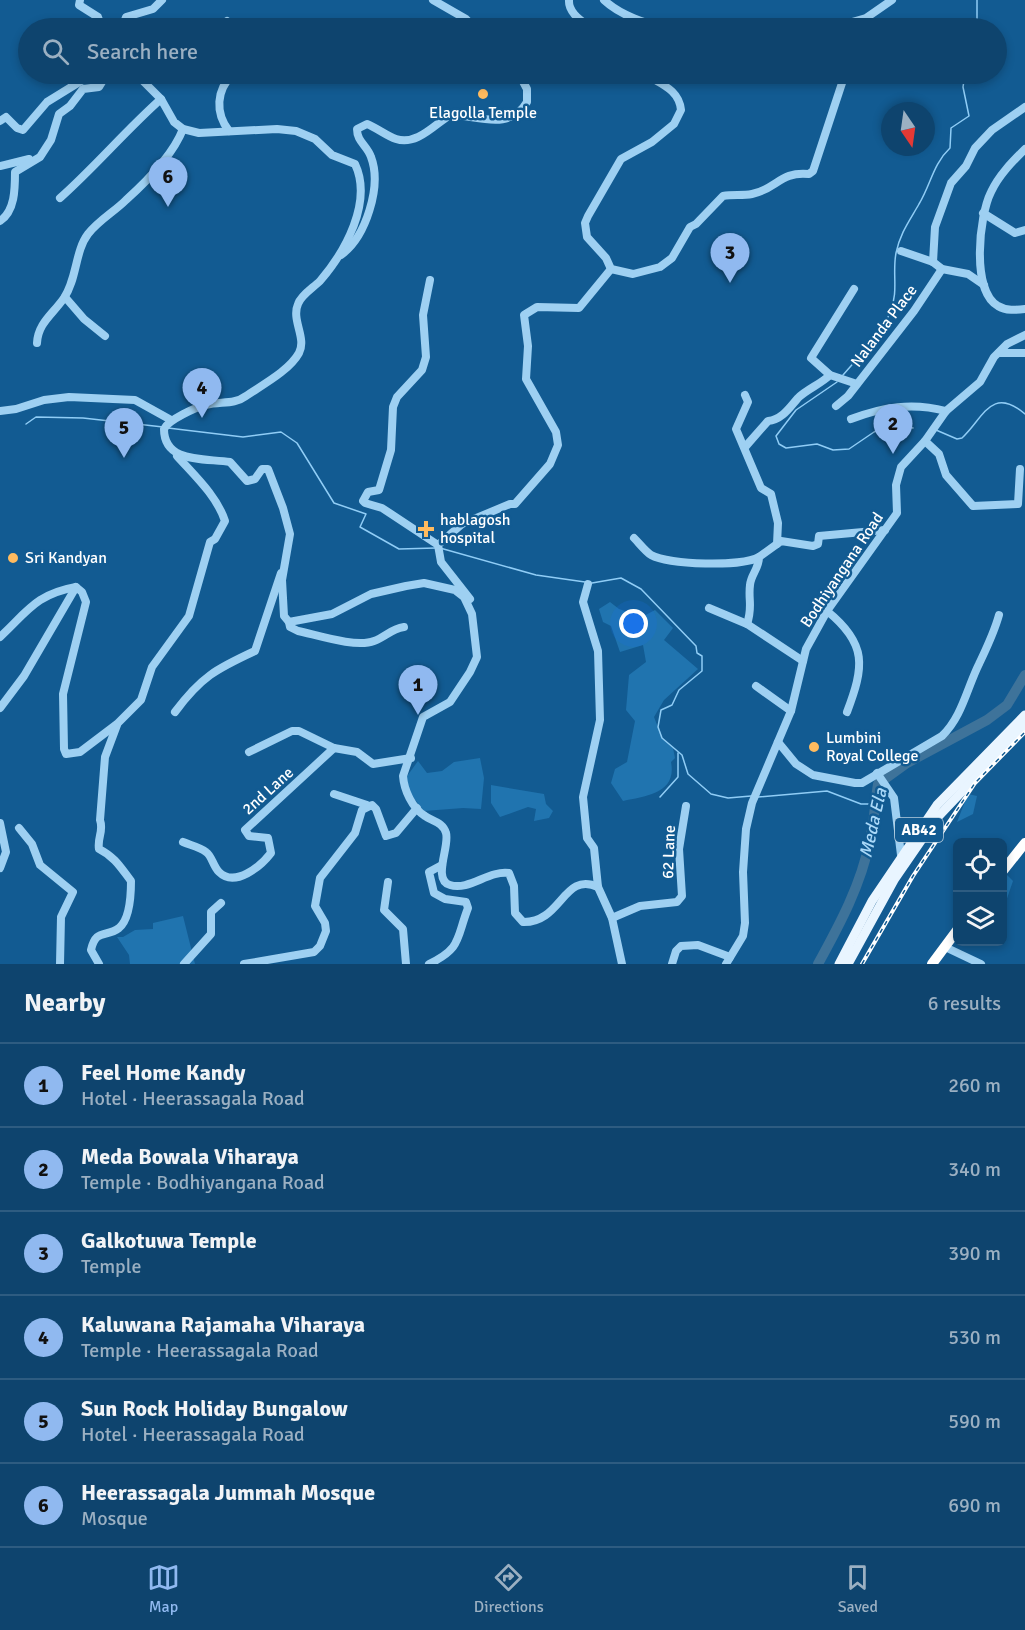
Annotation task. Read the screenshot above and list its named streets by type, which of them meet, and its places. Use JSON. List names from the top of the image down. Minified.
{"streets":{"main road":["AB42"],"street":["Nalanda Place","Bodhiyangana Road","2nd Lane","62 Lane"]},"water":["Meda Ela"],"places":{"other":["Elagolla Temple","Sri Kandyan","Lumbini Royal College"],"health":["hablagosh hospital"]},"north":"bottom","page":{"search":"Search here","pins":["6","3","4","2","5","1"],"heading":["Nearby","6 results"],"list":[{"mark":"1","name":"Feel Home Kandy","note":"Hotel · Heerassagala Road","value":"260 m"},{"mark":"2","name":"Meda Bowala Viharaya","note":"Temple · Bodhiyangana Road","value":"340 m"},{"mark":"3","name":"Galkotuwa Temple","note":"Temple","value":"390 m"},{"mark":"4","name":"Kaluwana Rajamaha Viharaya","note":"Temple · Heerassagala Road","value":"530 m"},{"mark":"5","name":"Sun Rock Holiday Bungalow","note":"Hotel · Heerassagala Road","value":"590 m"},{"mark":"6","name":"Heerassagala Jummah Mosque","note":"Mosque","value":"690 m"}],"nav":["Map","Directions","Saved"]}}
